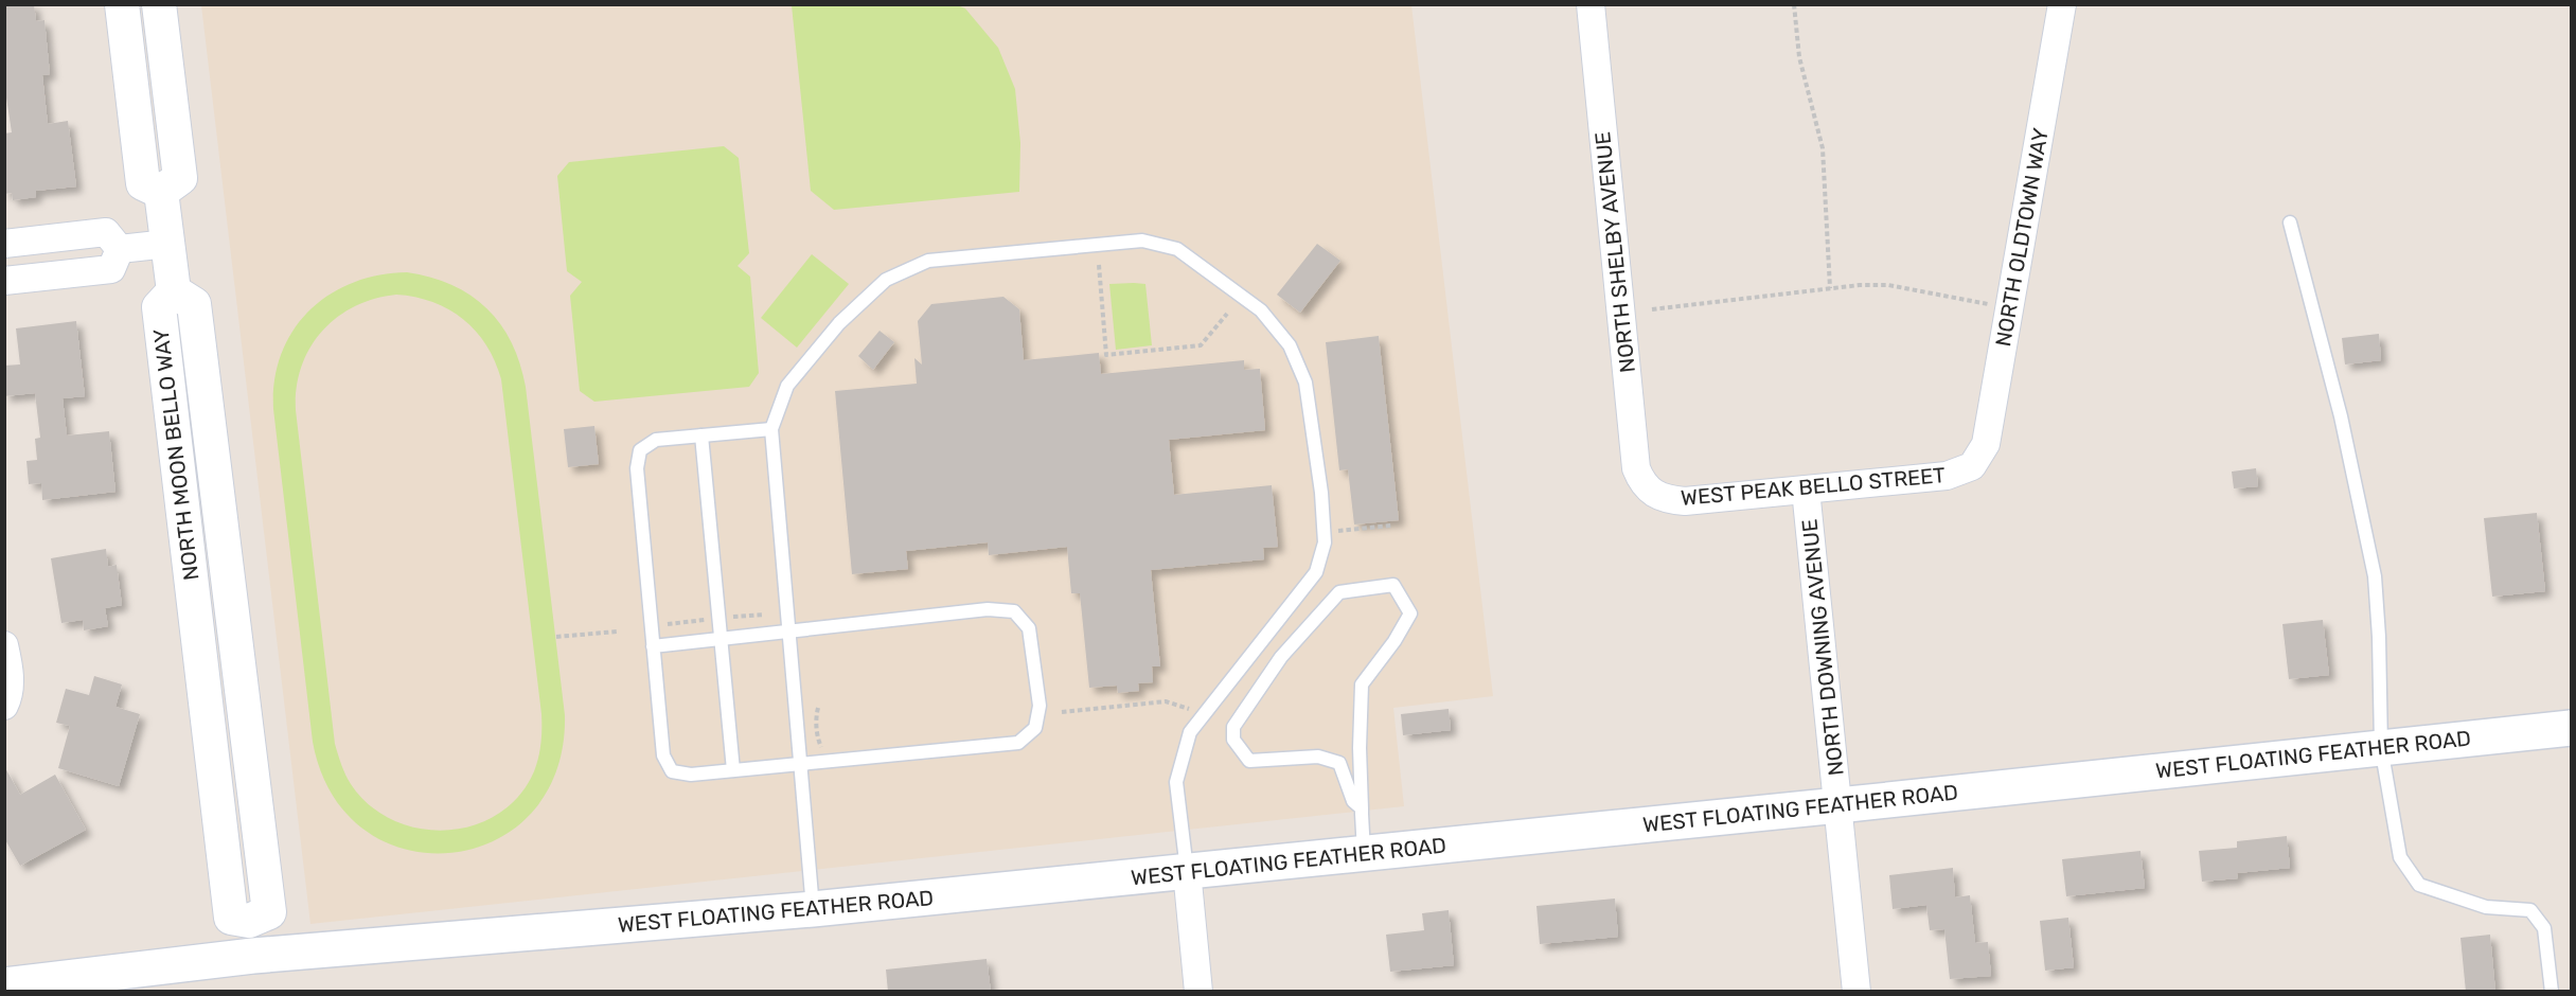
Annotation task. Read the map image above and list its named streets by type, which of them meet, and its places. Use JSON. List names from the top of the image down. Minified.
{"streets":{"main road":["WEST FLOATING FEATHER ROAD"],"street":["NORTH OLDTOWN WAY","NORTH SHELBY AVENUE","NORTH MOON BELLO WAY","WEST PEAK BELLO STREET","NORTH DOWNING AVENUE"]},"crossings":[["NORTH OLDTOWN WAY","WEST PEAK BELLO STREET"],["NORTH SHELBY AVENUE","WEST PEAK BELLO STREET"],["NORTH MOON BELLO WAY","WEST FLOATING FEATHER ROAD"],["WEST PEAK BELLO STREET","NORTH DOWNING AVENUE"],["NORTH DOWNING AVENUE","WEST FLOATING FEATHER ROAD"]]}
